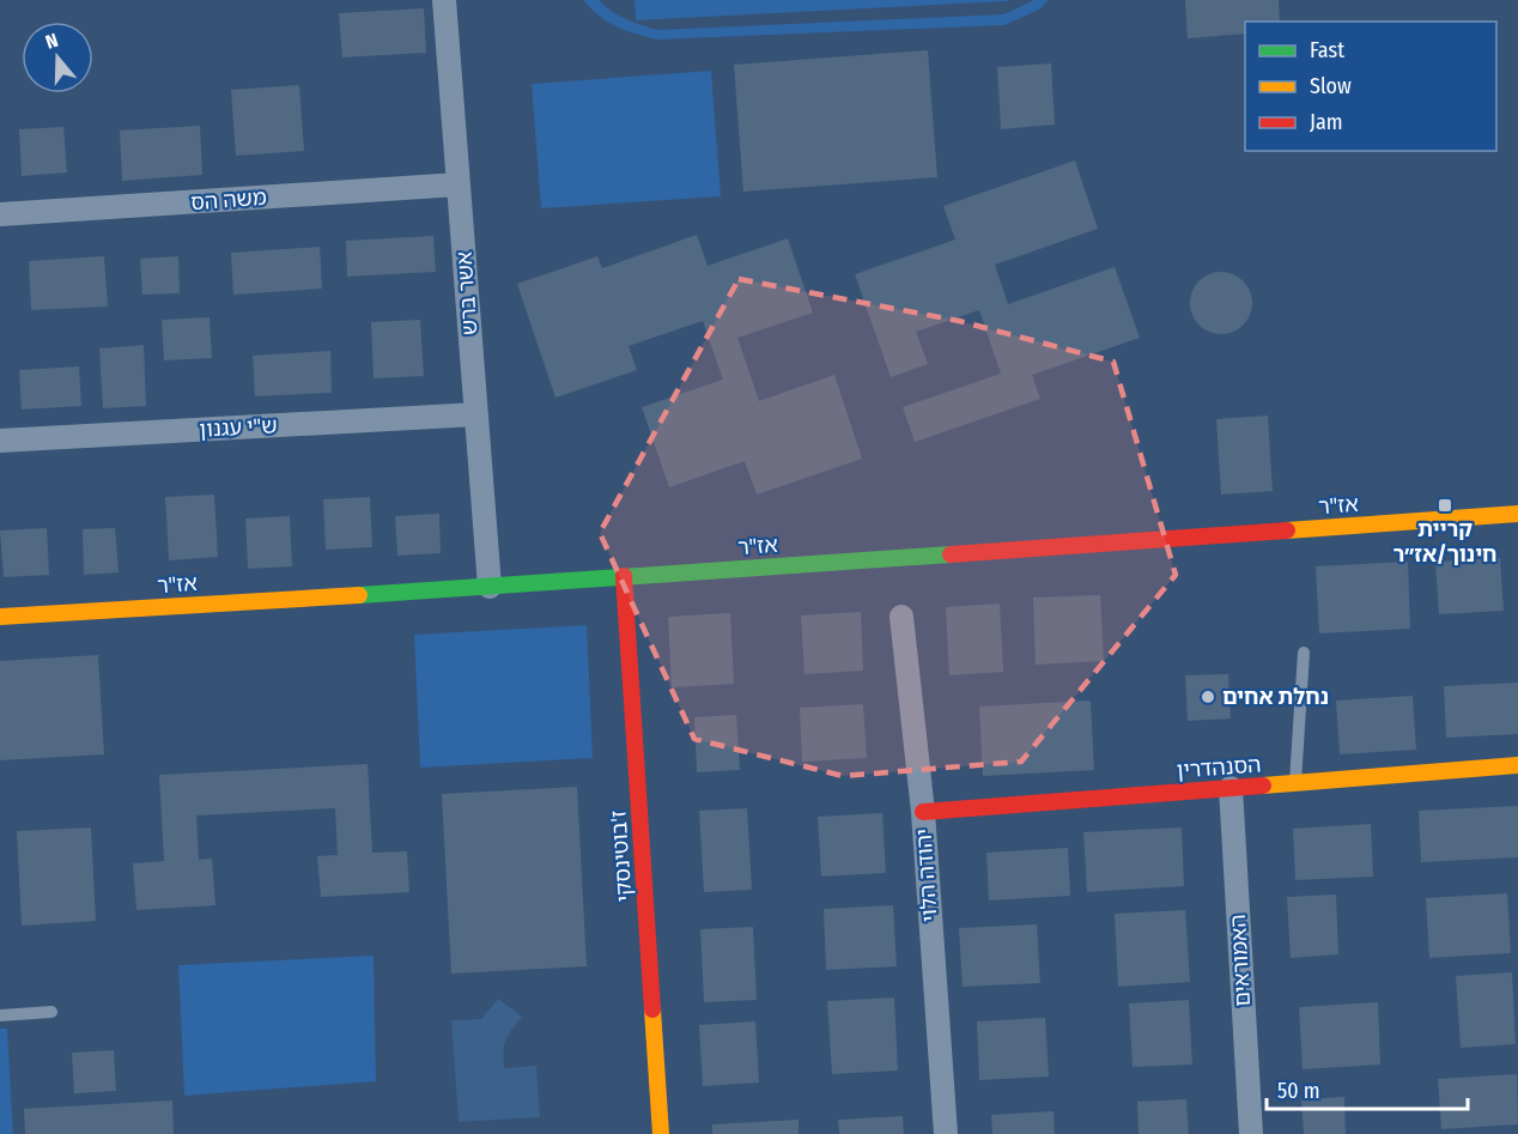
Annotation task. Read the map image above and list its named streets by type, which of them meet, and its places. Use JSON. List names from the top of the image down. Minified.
{"streets":{"street":["משה הס","אשר ברש","ש\"י עגנון","אז\"ר","הסנהדרין","ז'בוטינסקי","יהודה הלוי","האמוראים"]},"crossings":[["משה הס","אשר ברש"],["אשר ברש","ש\"י עגנון"],["אשר ברש","אז\"ר"],["אז\"ר","ז'בוטינסקי"],["הסנהדרין","יהודה הלוי"],["הסנהדרין","האמוראים"]],"places":{"transit":["קריית חינוך/אז״ר"],"other":["נחלת אחים"]},"legend":["Fast","Slow","Jam"],"scale_bar":"50 m","north":"top"}
